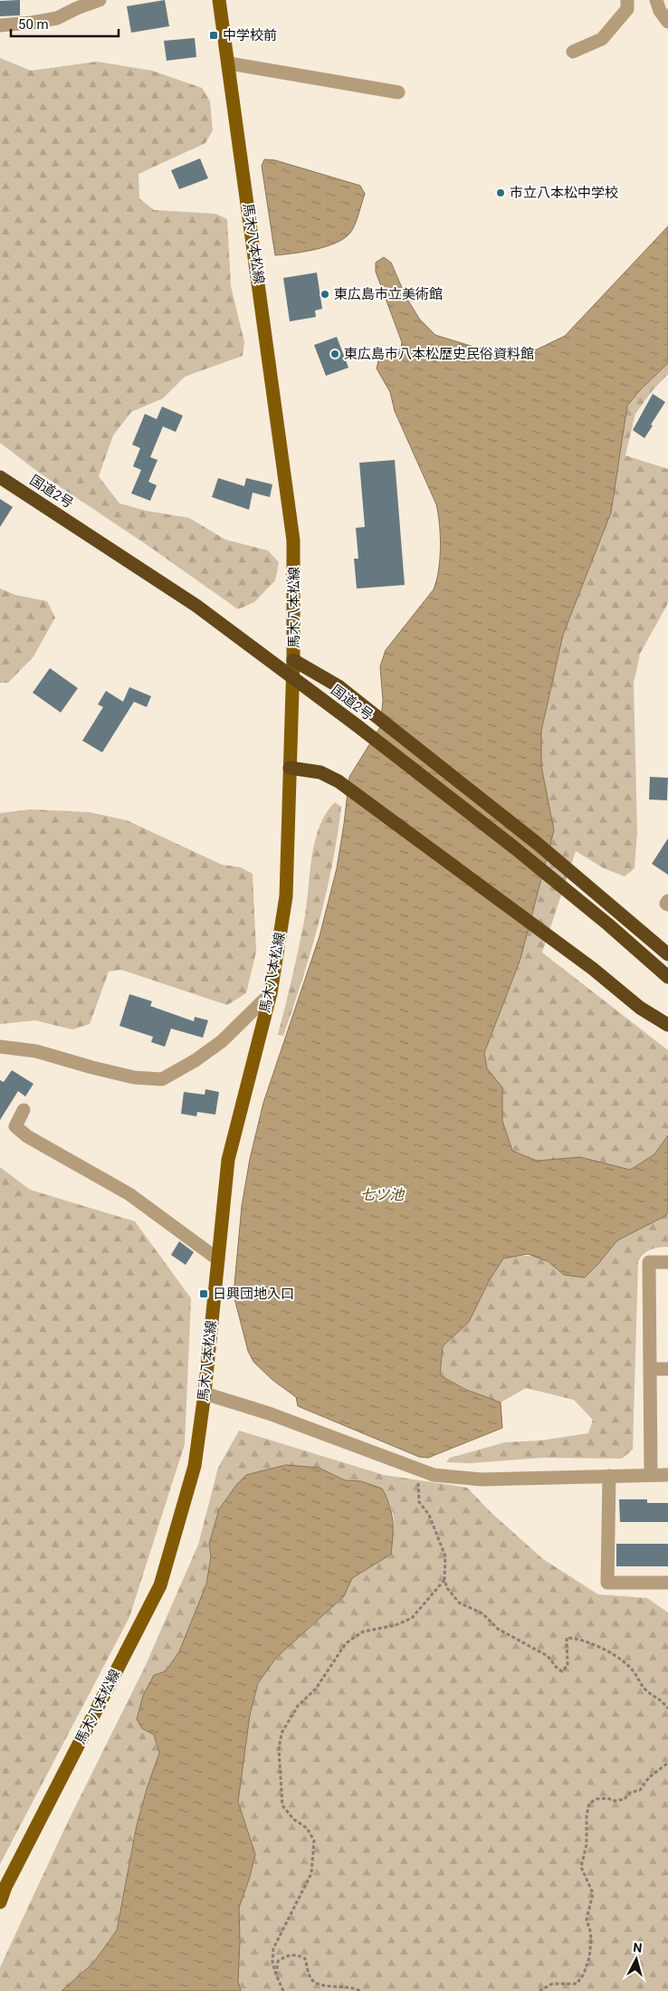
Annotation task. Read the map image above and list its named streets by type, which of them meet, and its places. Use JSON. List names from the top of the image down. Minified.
{"streets":{"highway":["国道2号"],"main road":["馬木八本松線"]},"water":["七ツ池"],"places":{"transit":["中学校前","日興団地入口"],"other":["市立八本松中学校","東広島市立美術館","東広島市八本松歴史民俗資料館"]},"scale_bar":"50 m","north":"top"}
